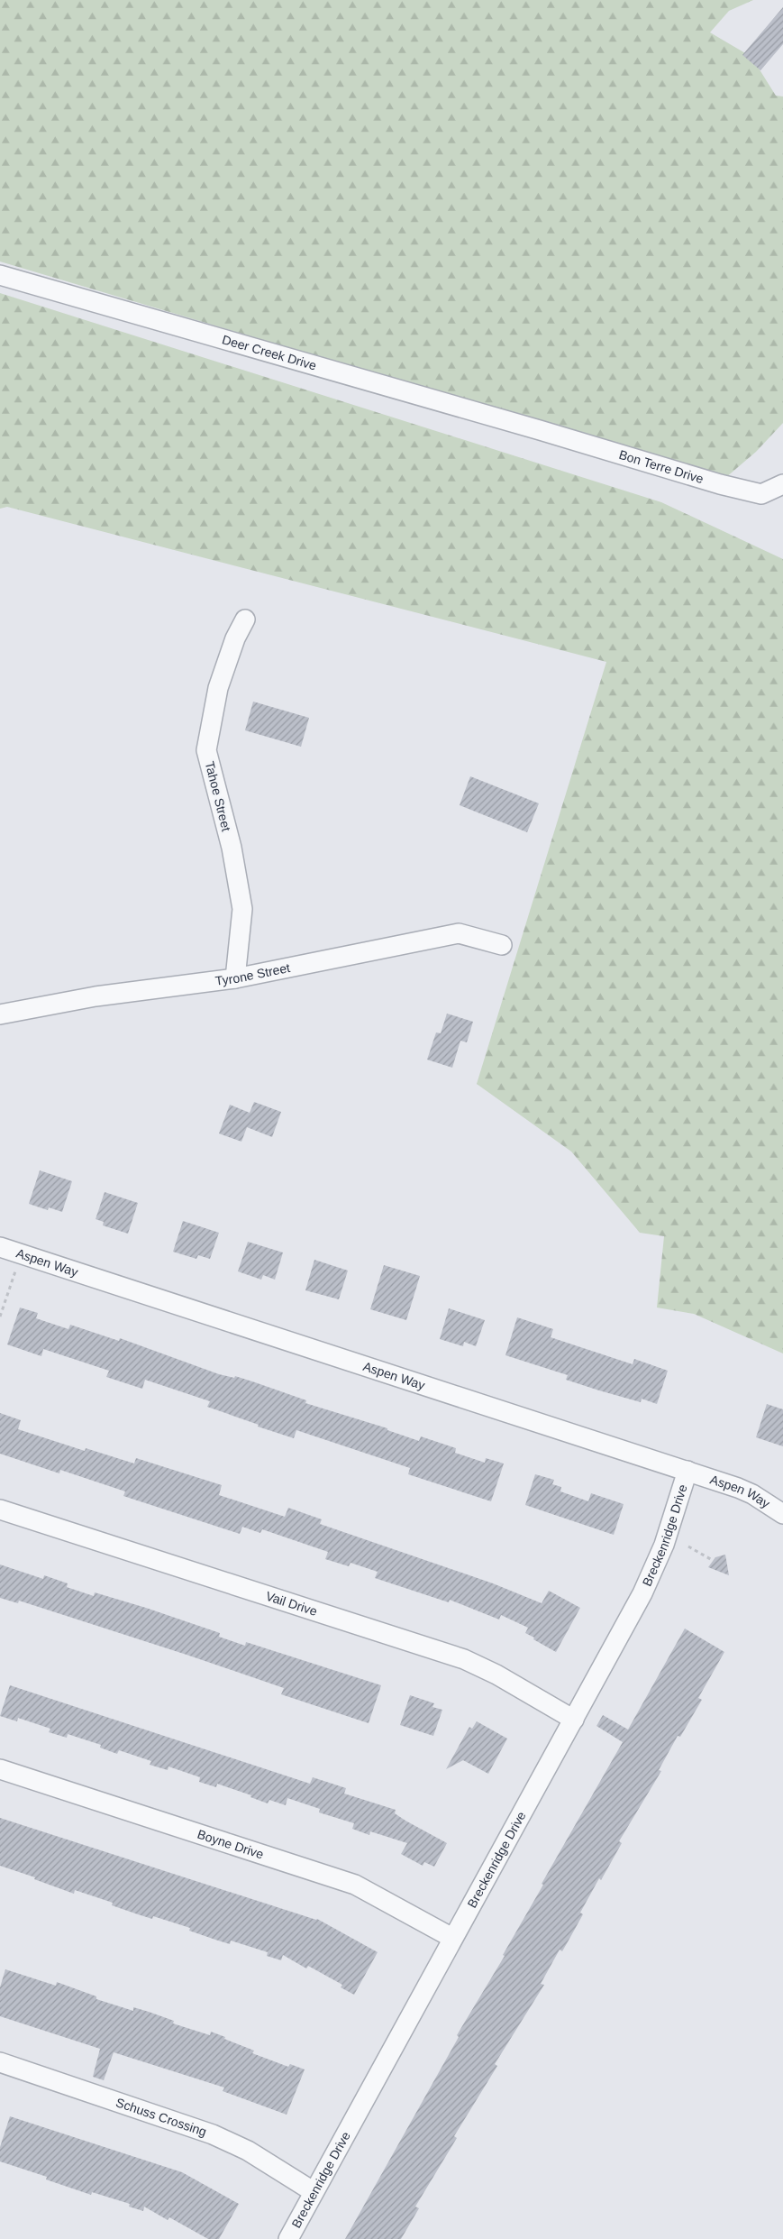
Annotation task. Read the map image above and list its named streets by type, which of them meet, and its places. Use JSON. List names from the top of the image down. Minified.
{"streets":{"street":["Deer Creek Drive","Bon Terre Drive","Tahoe Street","Tyrone Street","Aspen Way","Breckenridge Drive","Vail Drive","Boyne Drive","Schuss Crossing"]},"crossings":[["Deer Creek Drive","Bon Terre Drive"],["Tahoe Street","Tyrone Street"],["Aspen Way","Breckenridge Drive"],["Breckenridge Drive","Vail Drive"],["Breckenridge Drive","Boyne Drive"],["Breckenridge Drive","Schuss Crossing"]]}
